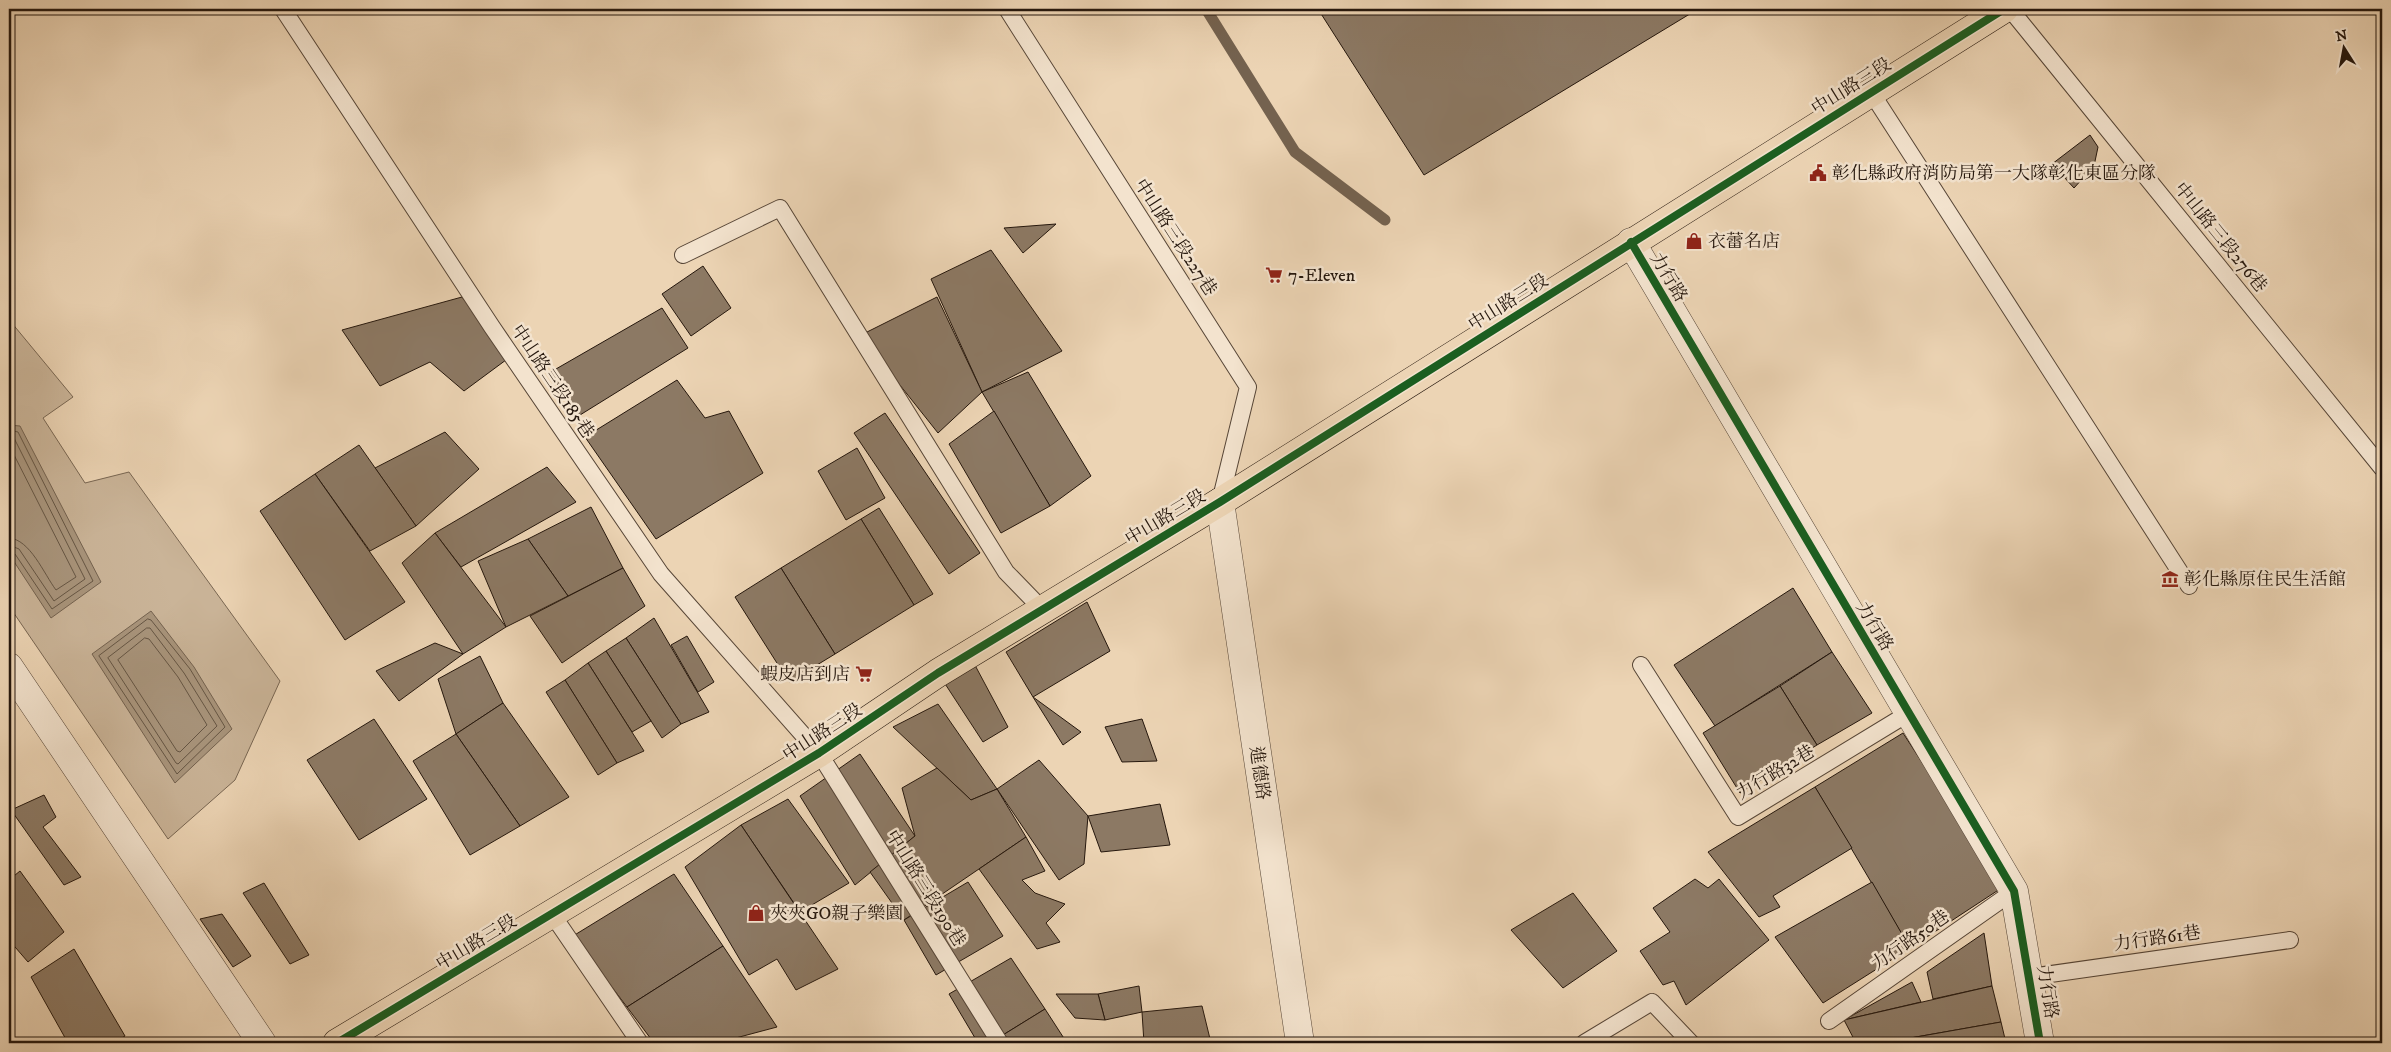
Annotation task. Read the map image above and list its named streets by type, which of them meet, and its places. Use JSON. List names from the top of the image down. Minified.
{"streets":{"main road":["中山路三段"],"street":["力行路","進德路"],"lane":["中山路三段227巷","中山路三段276巷","中山路三段185巷","力行路32巷","中山路三段190巷","力行路61巷","力行路50巷"]},"crossings":[["中山路三段","中山路三段227巷"],["中山路三段","力行路"],["中山路三段","中山路三段185巷"],["中山路三段","進德路"],["中山路三段","中山路三段190巷"],["中山路三段227巷","進德路"],["力行路","力行路32巷"],["力行路","力行路61巷"],["力行路","力行路50巷"],["中山路三段185巷","中山路三段190巷"]],"places":{"public building":["彰化縣政府消防局第一大隊彰化東區分隊"],"shop":["衣蕾名店","夾夾GO親子樂園"],"supermarket":["7-Eleven","蝦皮店到店"],"museum":["彰化縣原住民生活館"]},"north":"top"}
